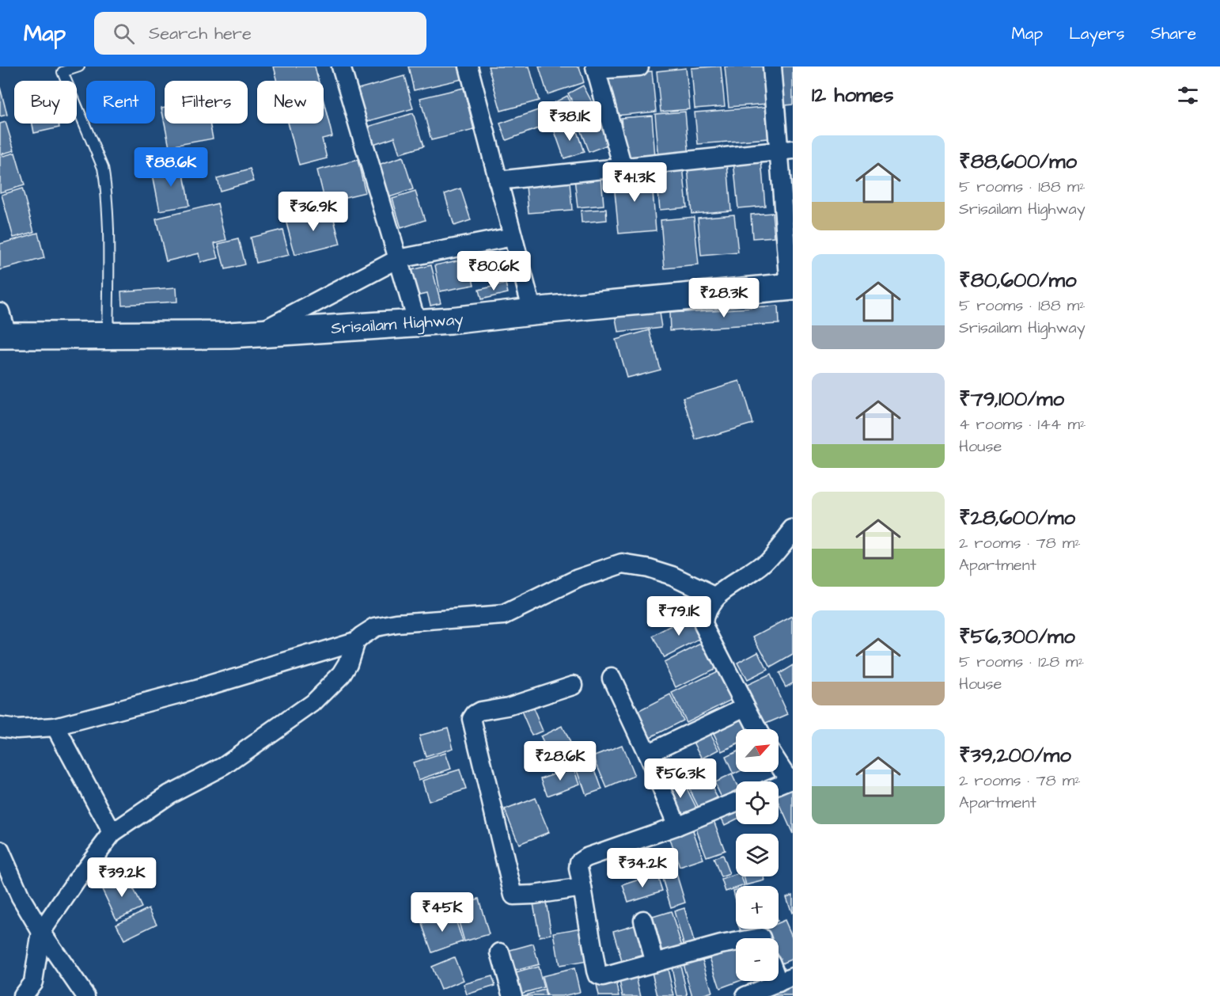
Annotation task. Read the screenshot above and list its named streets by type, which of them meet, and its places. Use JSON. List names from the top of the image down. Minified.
{"streets":{"highway":["Srisailam Highway"]},"north":"top right","page":{"header":"Map","search":"Search here","nav":["Map","Layers","Share"],"heading":"12 homes","chip":["Buy","Rent","Filters","New"],"price":["₹38.1K","₹88.6K","₹41.3K","₹36.9K","₹80.6K","₹28.3K","₹79.1K","₹28.6K","₹56.3K","₹34.2K","₹39.2K","₹45K"],"list":[{"name":"₹88,600/mo","note":"5 rooms · 188 m² · Srisailam Highway"},{"name":"₹80,600/mo","note":"5 rooms · 188 m² · Srisailam Highway"},{"name":"₹79,100/mo","note":"4 rooms · 144 m² · House"},{"name":"₹28,600/mo","note":"2 rooms · 78 m² · Apartment"},{"name":"₹56,300/mo","note":"5 rooms · 128 m² · House"},{"name":"₹39,200/mo","note":"2 rooms · 78 m² · Apartment"}],"map_buttons":["+","−"]}}
